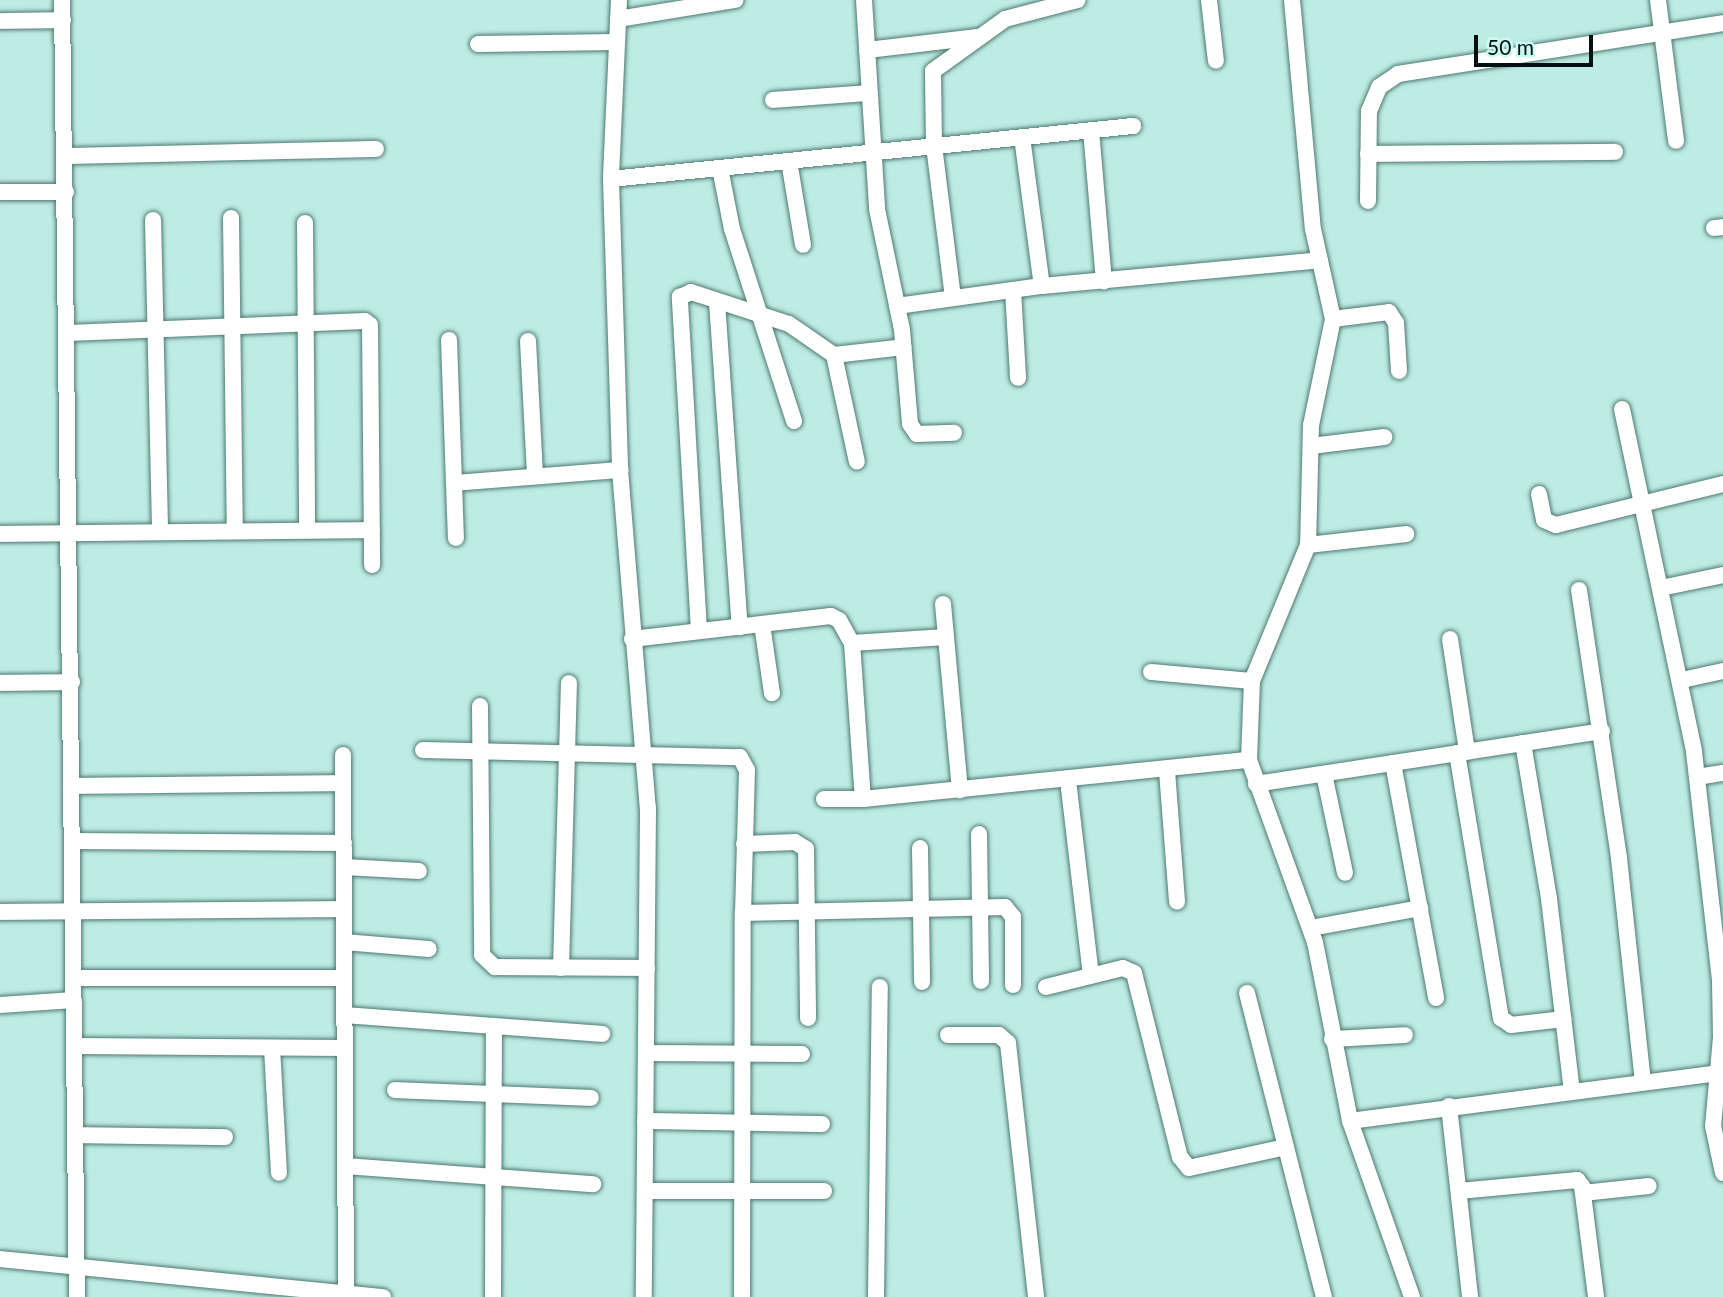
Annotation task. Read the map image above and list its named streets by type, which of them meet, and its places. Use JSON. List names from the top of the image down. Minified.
{"scale_bar":"50 m"}
